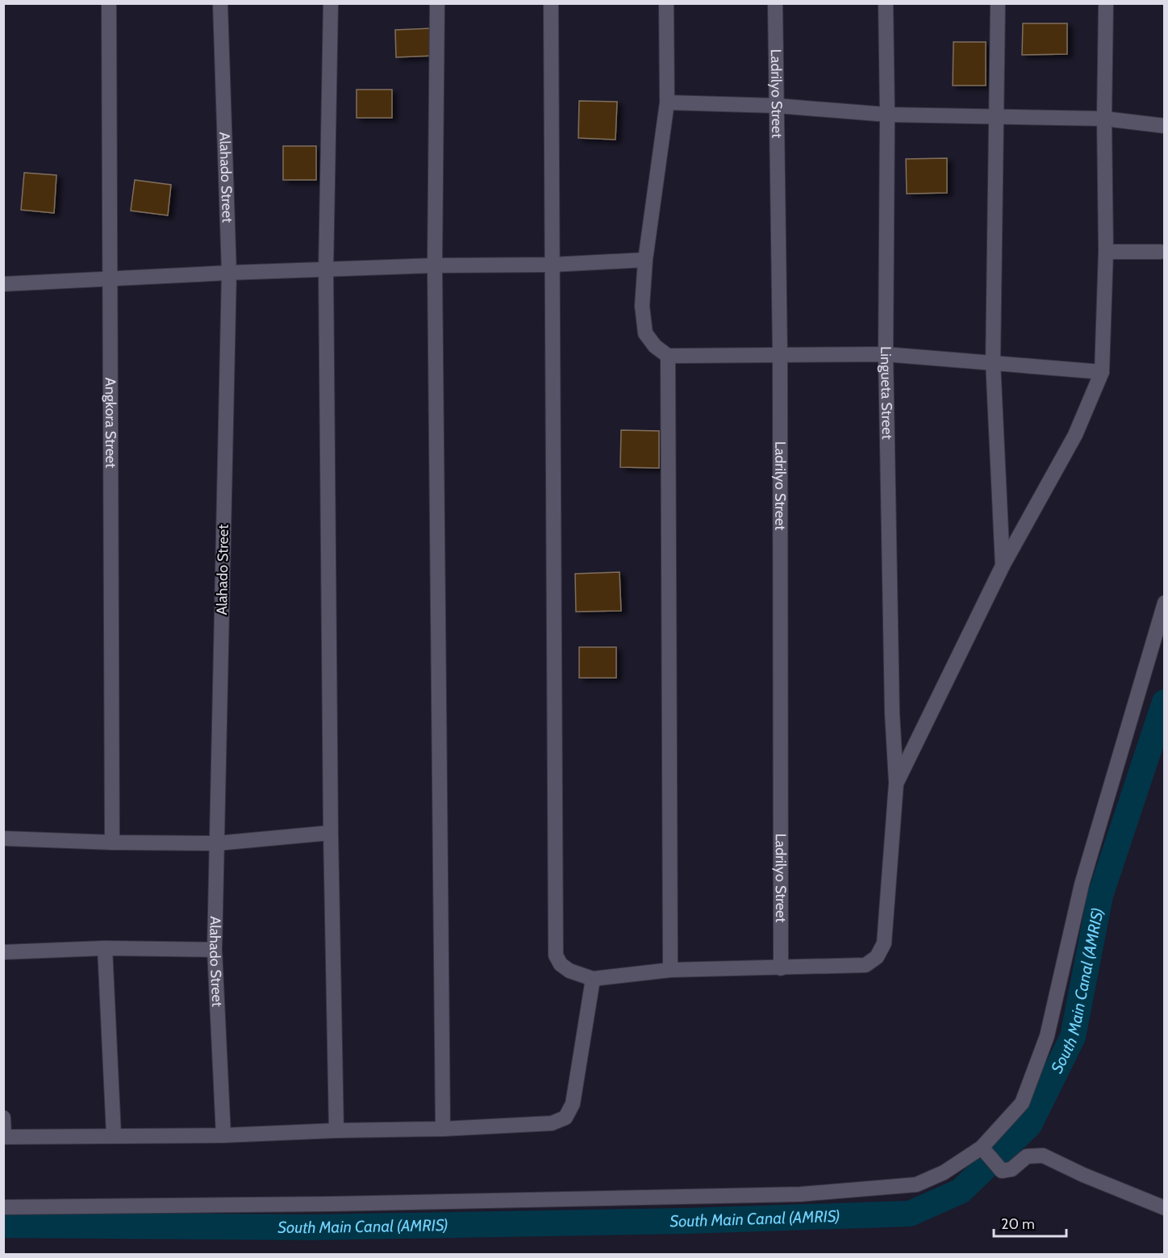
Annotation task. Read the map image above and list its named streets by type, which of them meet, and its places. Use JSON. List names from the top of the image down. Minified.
{"streets":{"street":["Ladrilyo Street","Alahado Street","Lingueta Street","Angkora Street"]},"water":["South Main Canal (AMRIS)"],"scale_bar":"20 m"}
